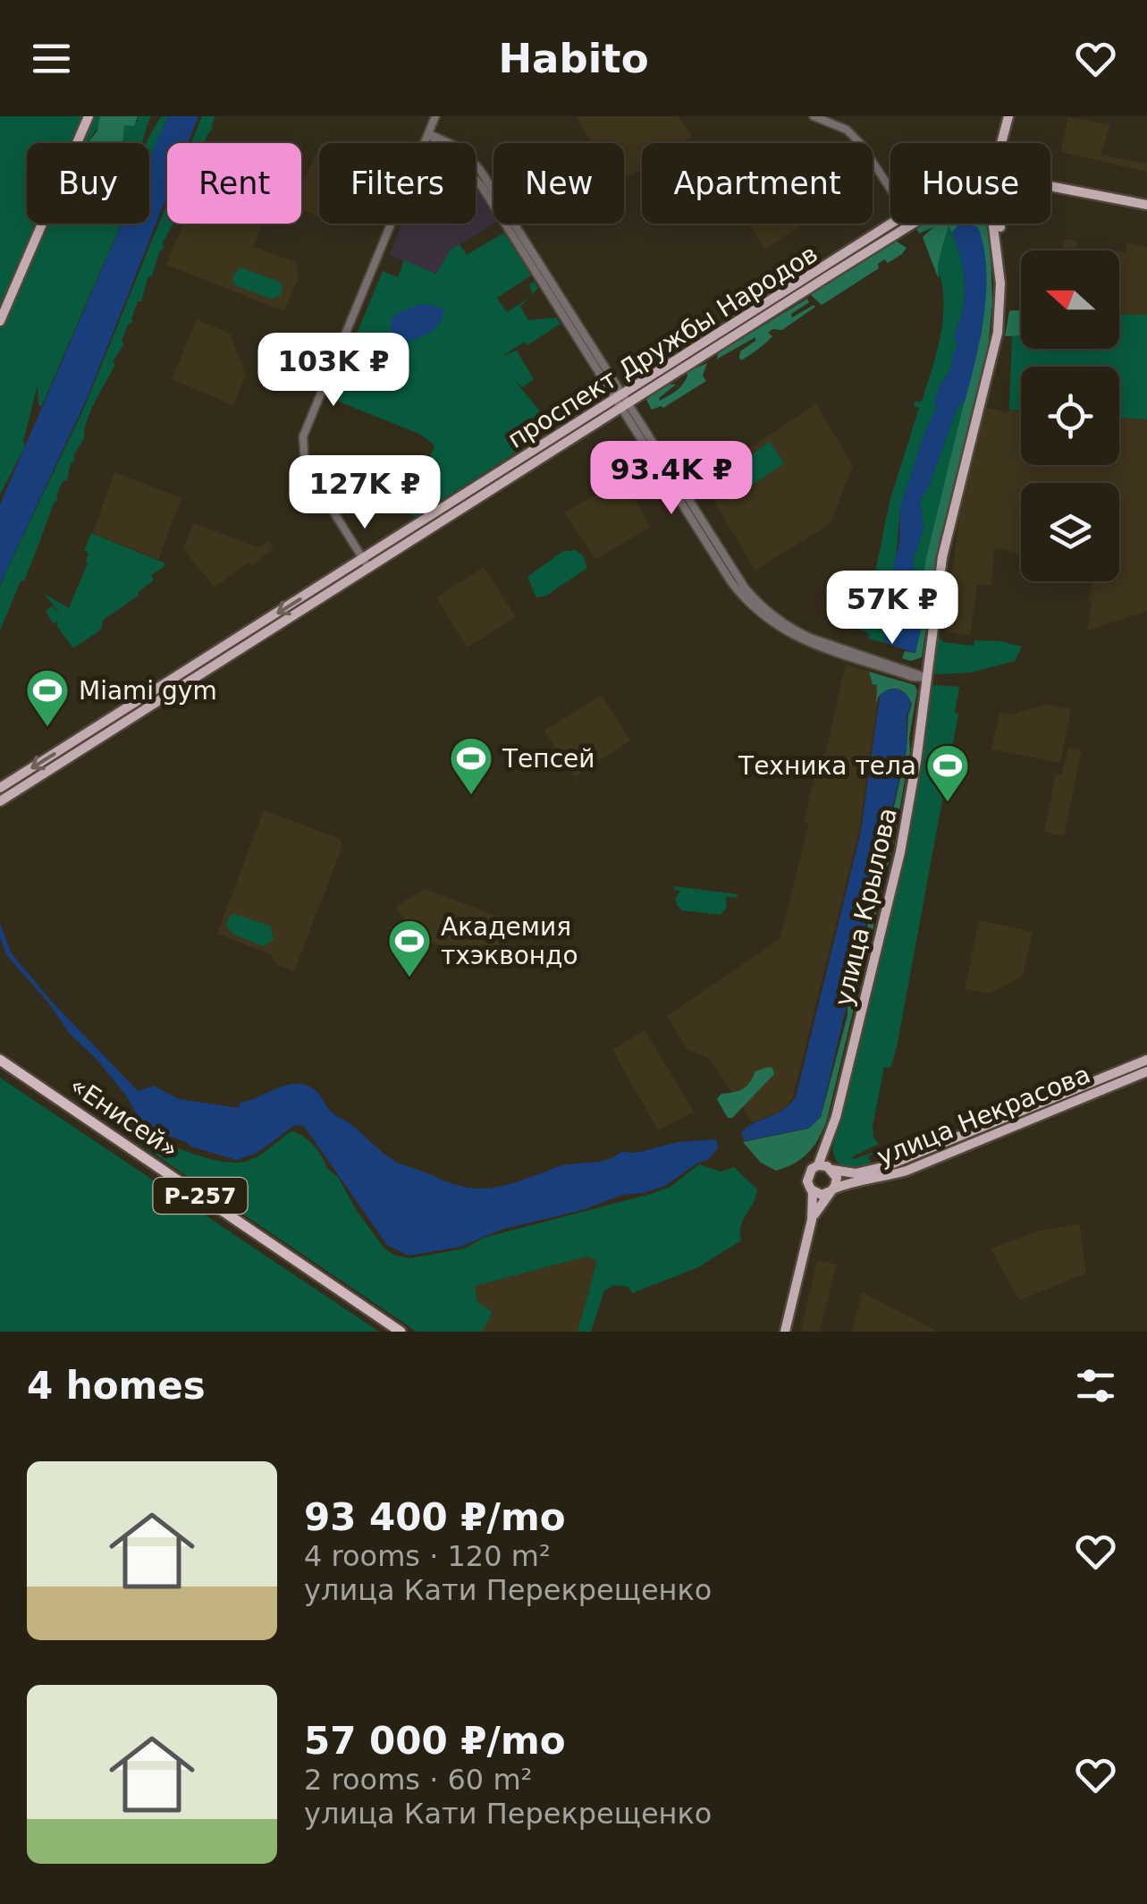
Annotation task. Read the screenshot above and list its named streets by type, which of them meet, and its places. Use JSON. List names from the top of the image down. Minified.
{"streets":{"highway":["«Енисей»","Р-257"],"main road":["проспект Дружбы Народов","улица Крылова","улица Некрасова"]},"crossings":[["улица Крылова","улица Некрасова"]],"places":{"sports":["Miami gym","Тепсей","Техника тела","Академия тхэквондо"]},"north":"left","page":{"header":"Habito","chip":["Buy","Rent","Filters","New","Apartment","House"],"price":["103K ₽","93.4K ₽","127K ₽","57K ₽"],"heading":"4 homes","list":[{"name":"93 400 ₽/mo","note":"4 rooms · 120 m² · улица Кати Перекрещенко"},{"name":"57 000 ₽/mo","note":"2 rooms · 60 m² · улица Кати Перекрещенко"}]}}
